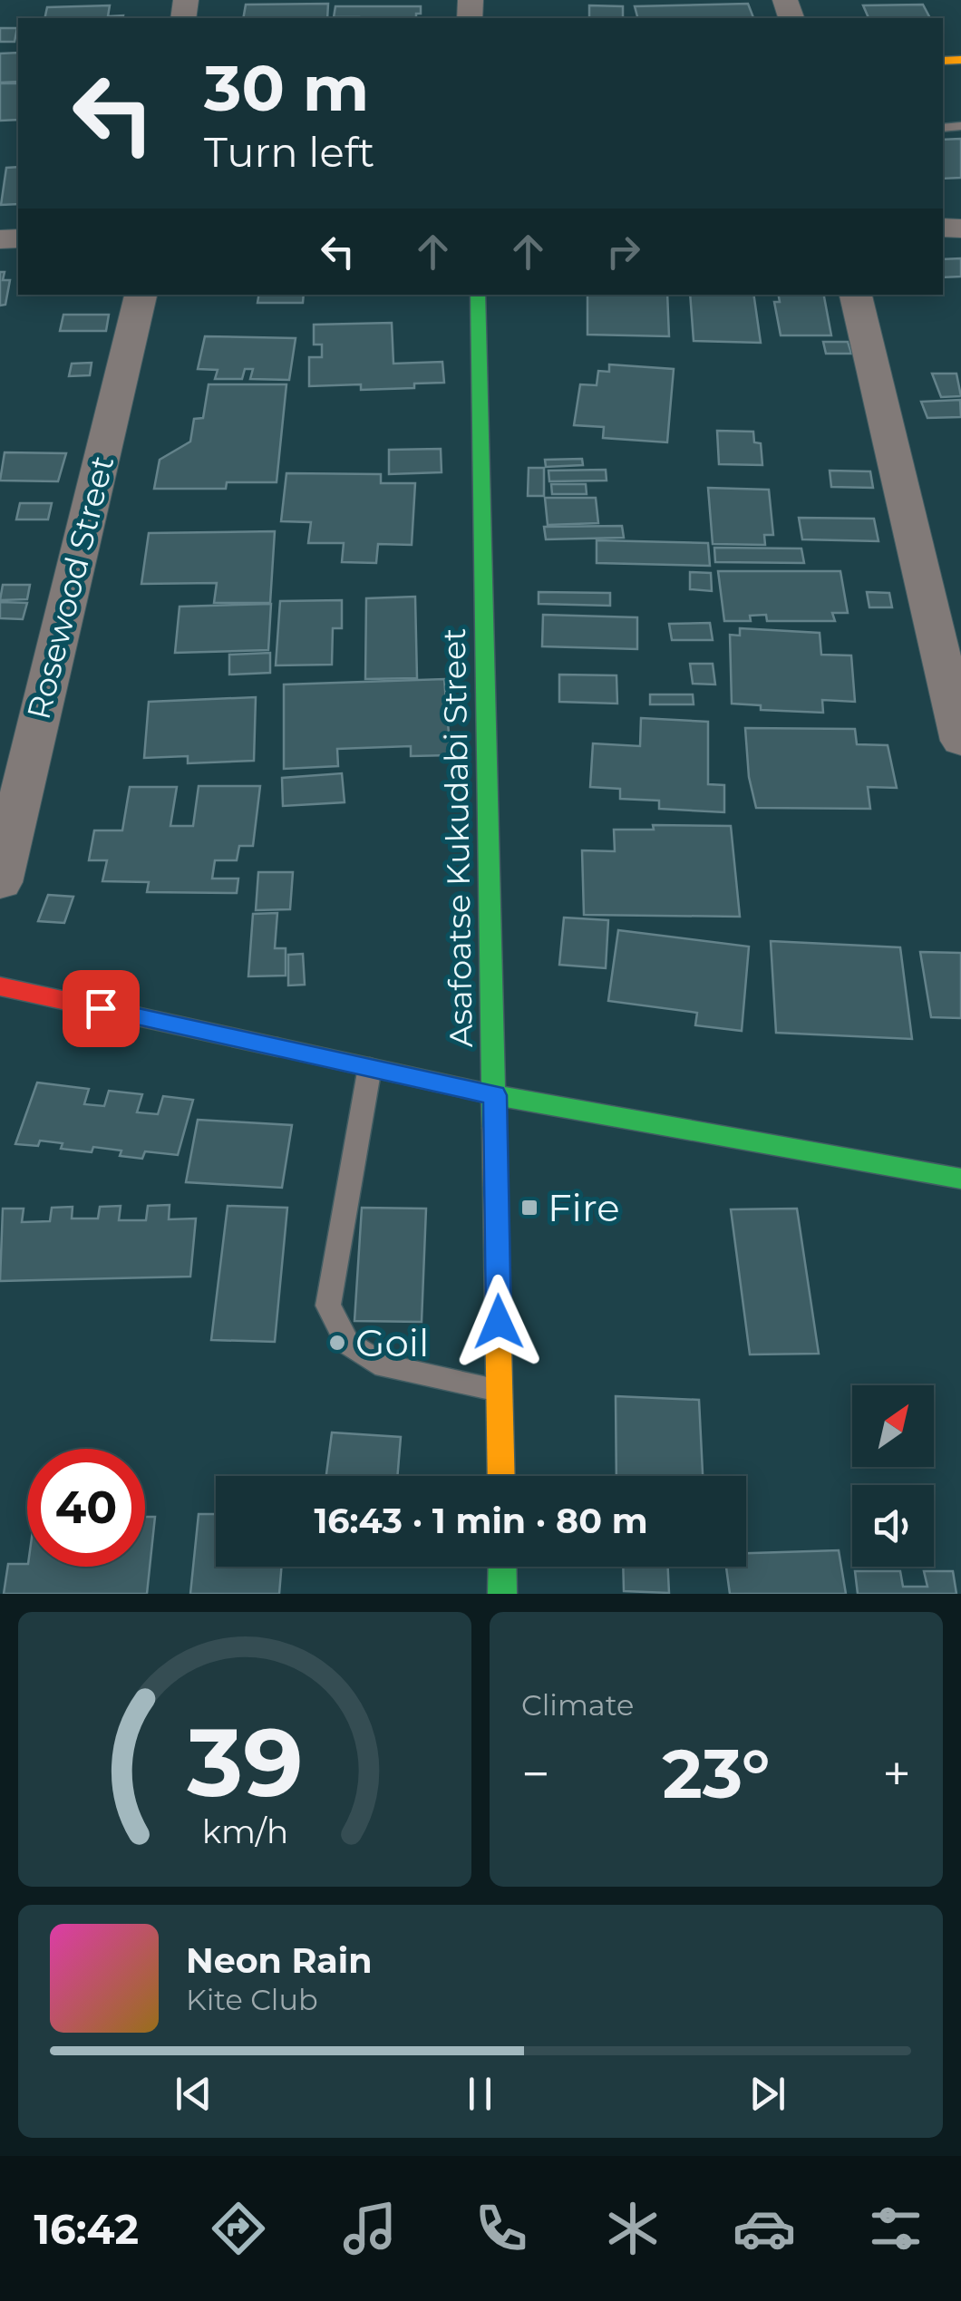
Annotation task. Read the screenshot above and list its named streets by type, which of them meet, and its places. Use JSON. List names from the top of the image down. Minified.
{"streets":{"street":["Rosewood Street","Asafoatse Kukudabi Street"]},"places":{"transit":["Fire"],"other":["Goil"]},"north":"top right","page":{"turn":["30 m","Turn left"],"limit":"40","trip":"16:43 · 1 min · 80 m","tile":"Climate","heat":["−","23°","+"],"song":["Neon Rain","Kite Club"],"tabs":"16:42","gauge":["39","km/h"]}}
